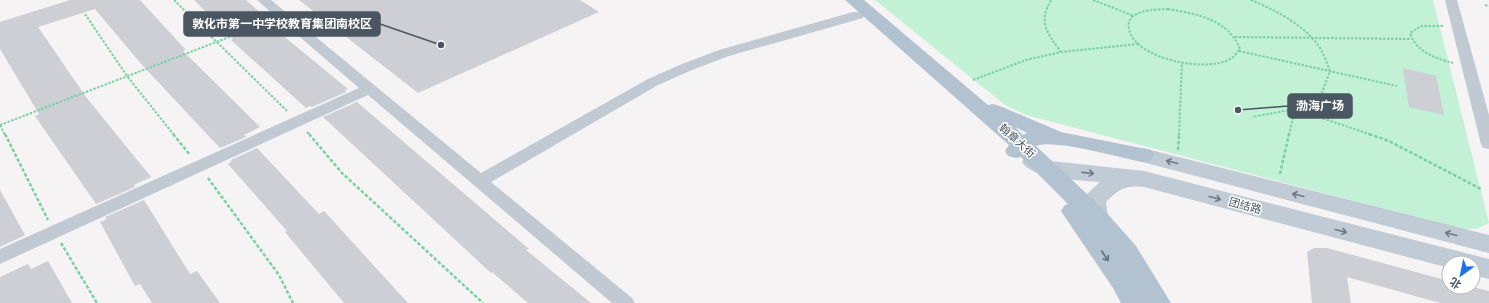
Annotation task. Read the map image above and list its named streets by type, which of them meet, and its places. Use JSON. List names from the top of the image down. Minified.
{"streets":{"main road":["翰章大街","团结路"]},"crossings":[["翰章大街","团结路"]],"places":["敦化市第一中学校教育集团南校区","渤海广场"],"north":"bottom left"}
